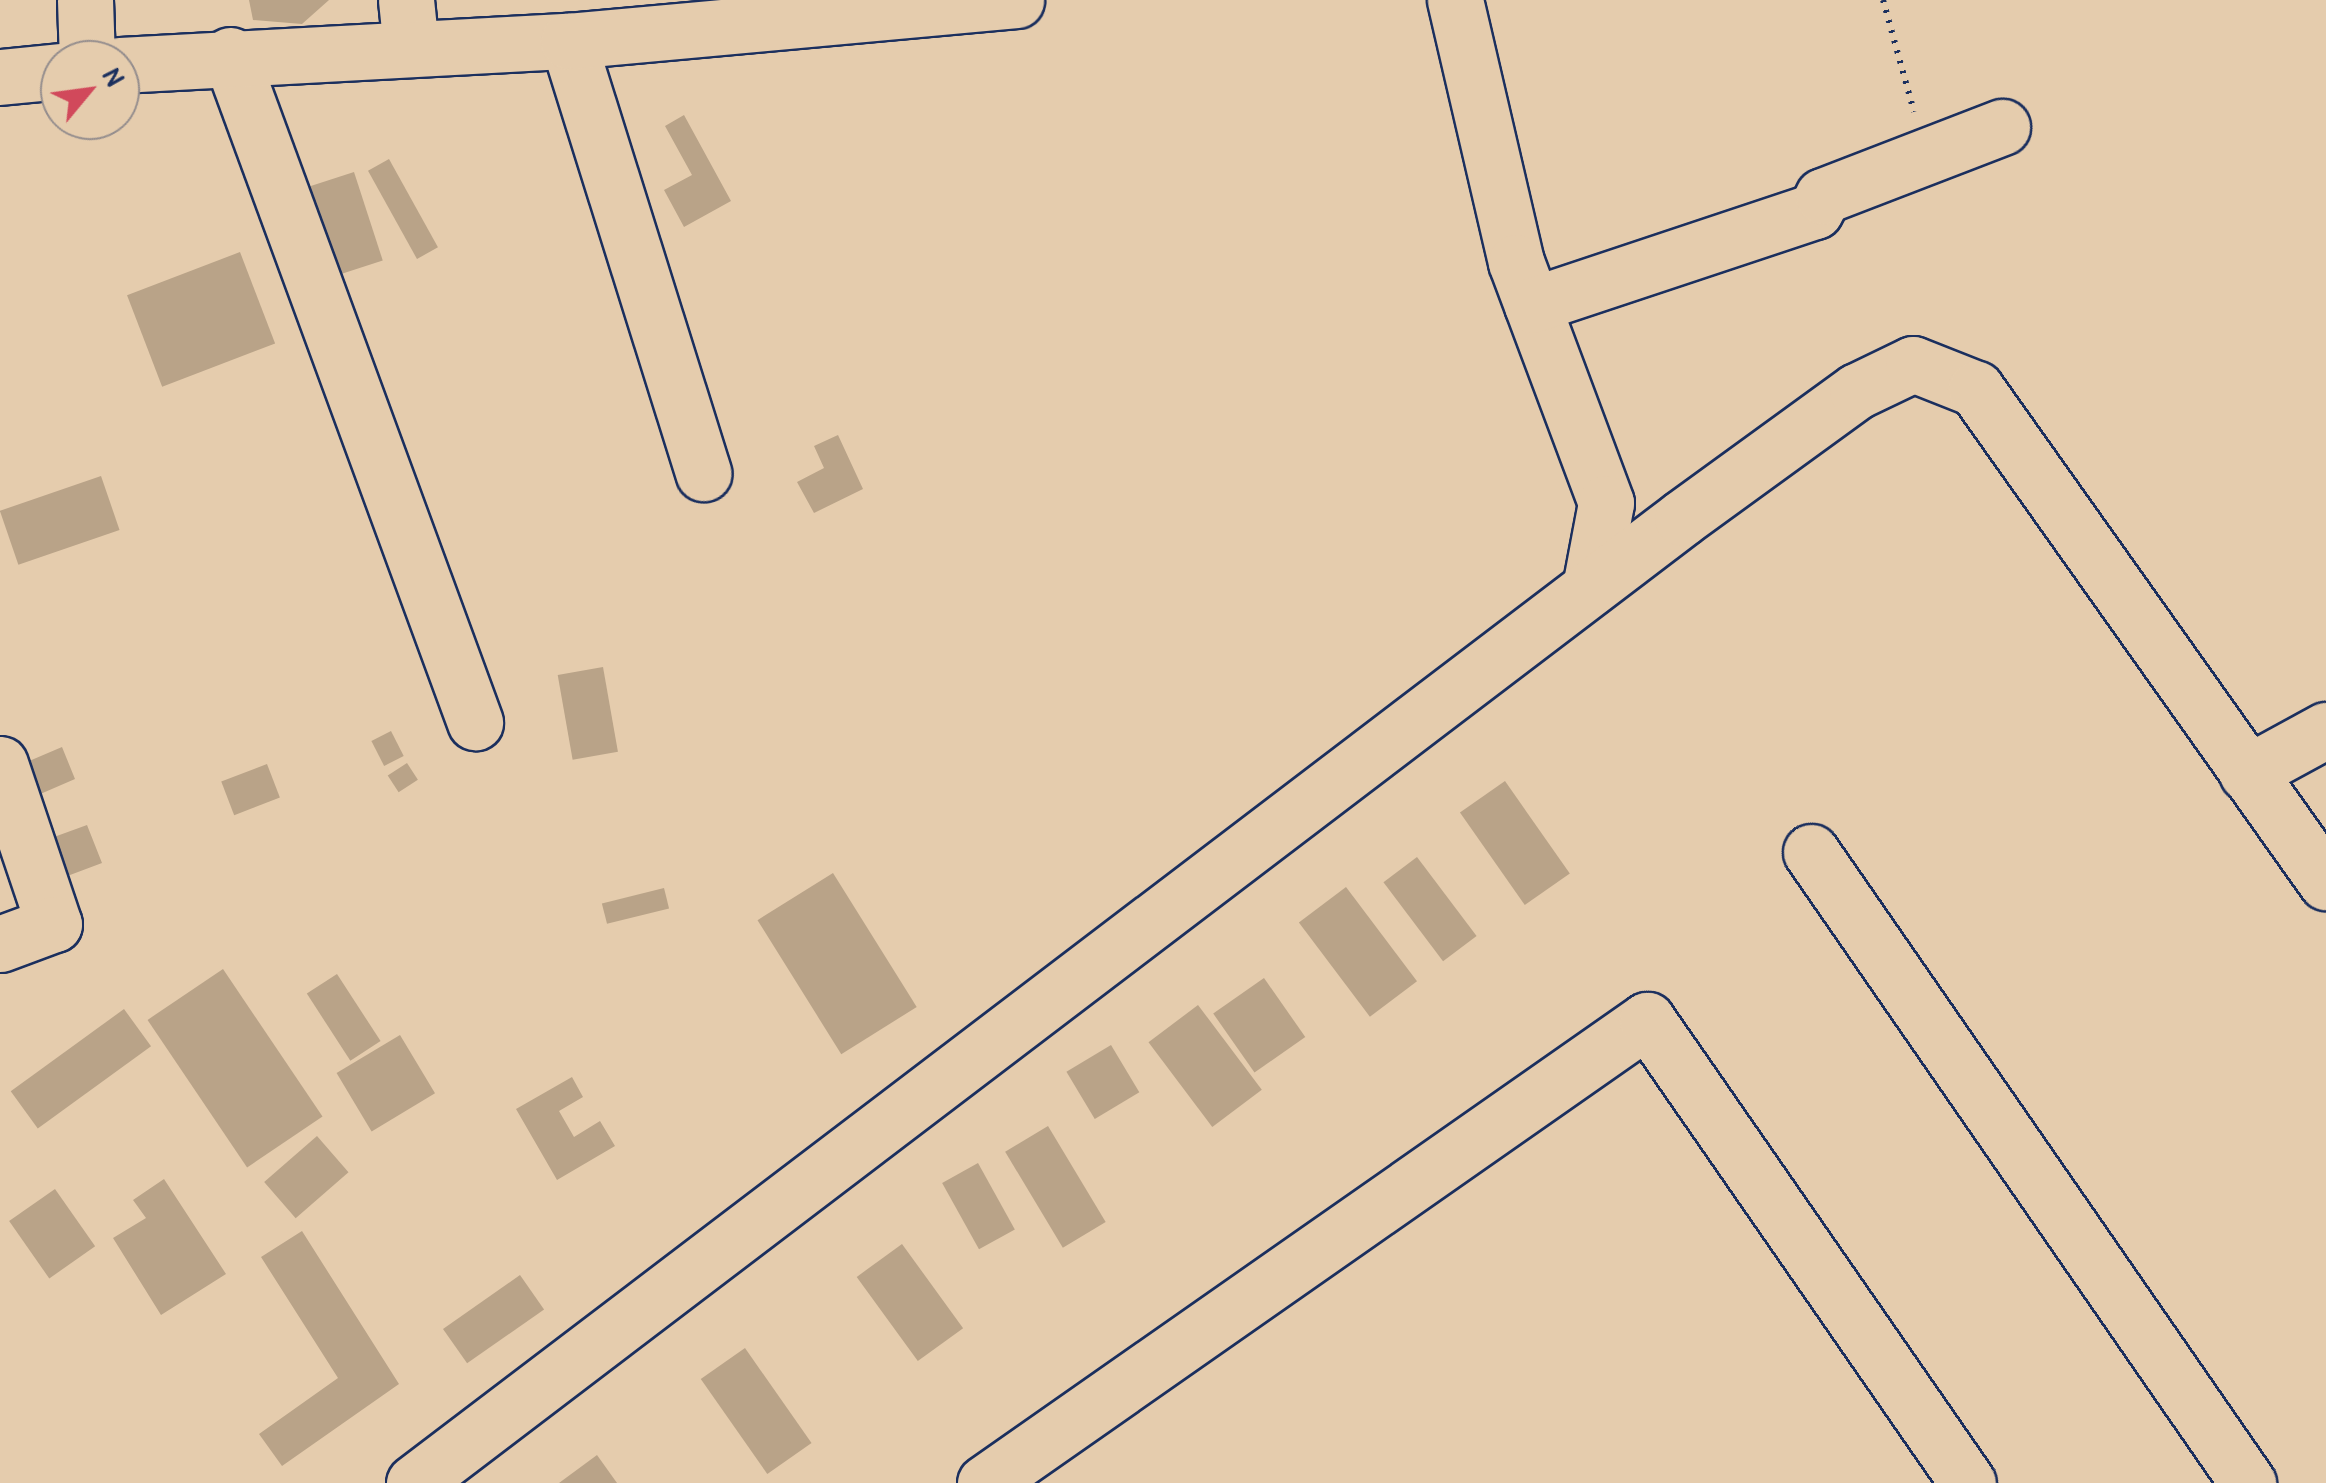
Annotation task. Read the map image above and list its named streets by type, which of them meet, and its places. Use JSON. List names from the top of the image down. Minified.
{"north":"top right"}
